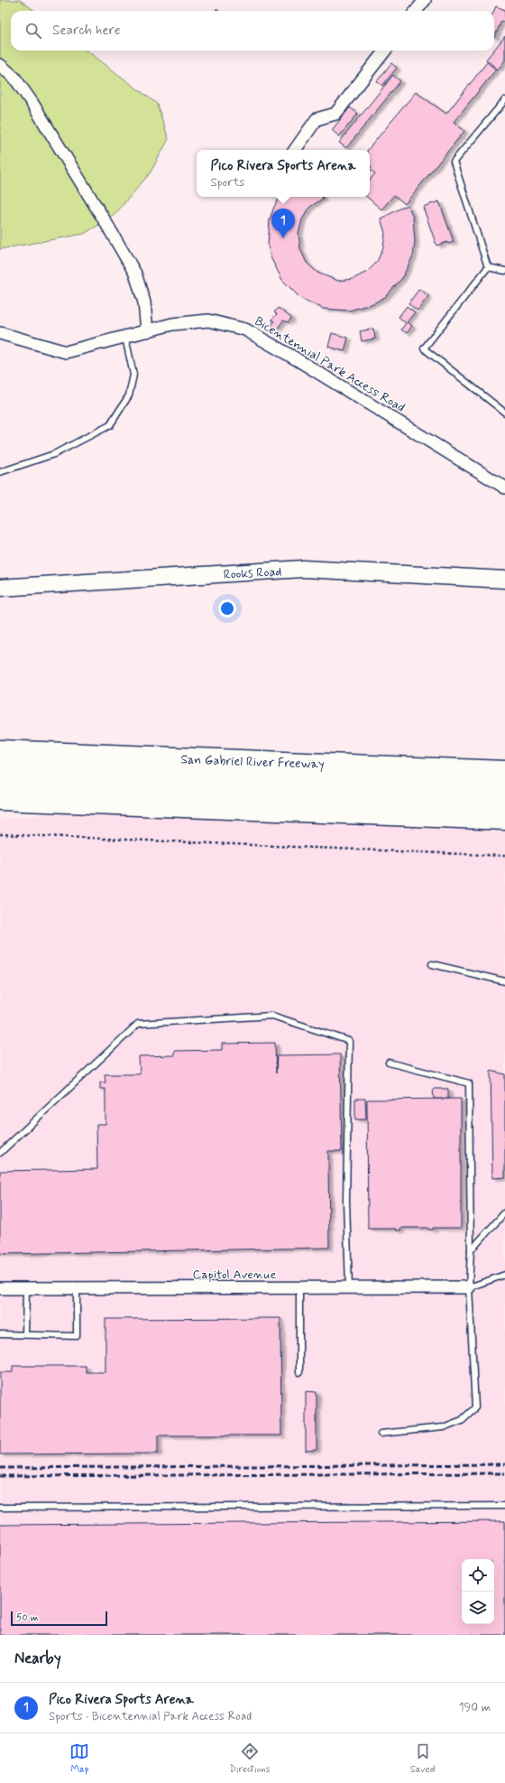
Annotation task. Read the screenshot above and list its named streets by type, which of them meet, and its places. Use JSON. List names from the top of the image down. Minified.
{"streets":{"highway":["San Gabriel River Freeway"],"street":["Bicentennial Park Access Road","Rooks Road","Capitol Avenue"]},"scale_bar":"50 m","page":{"search":"Search here","popup":["Pico Rivera Sports Arena","Sports"],"pins":"1","scale":"50 m","heading":"Nearby","list":[{"mark":"1","name":"Pico Rivera Sports Arena","note":"Sports · Bicentennial Park Access Road","value":"190 m"}],"nav":["Map","Directions","Saved"]}}
